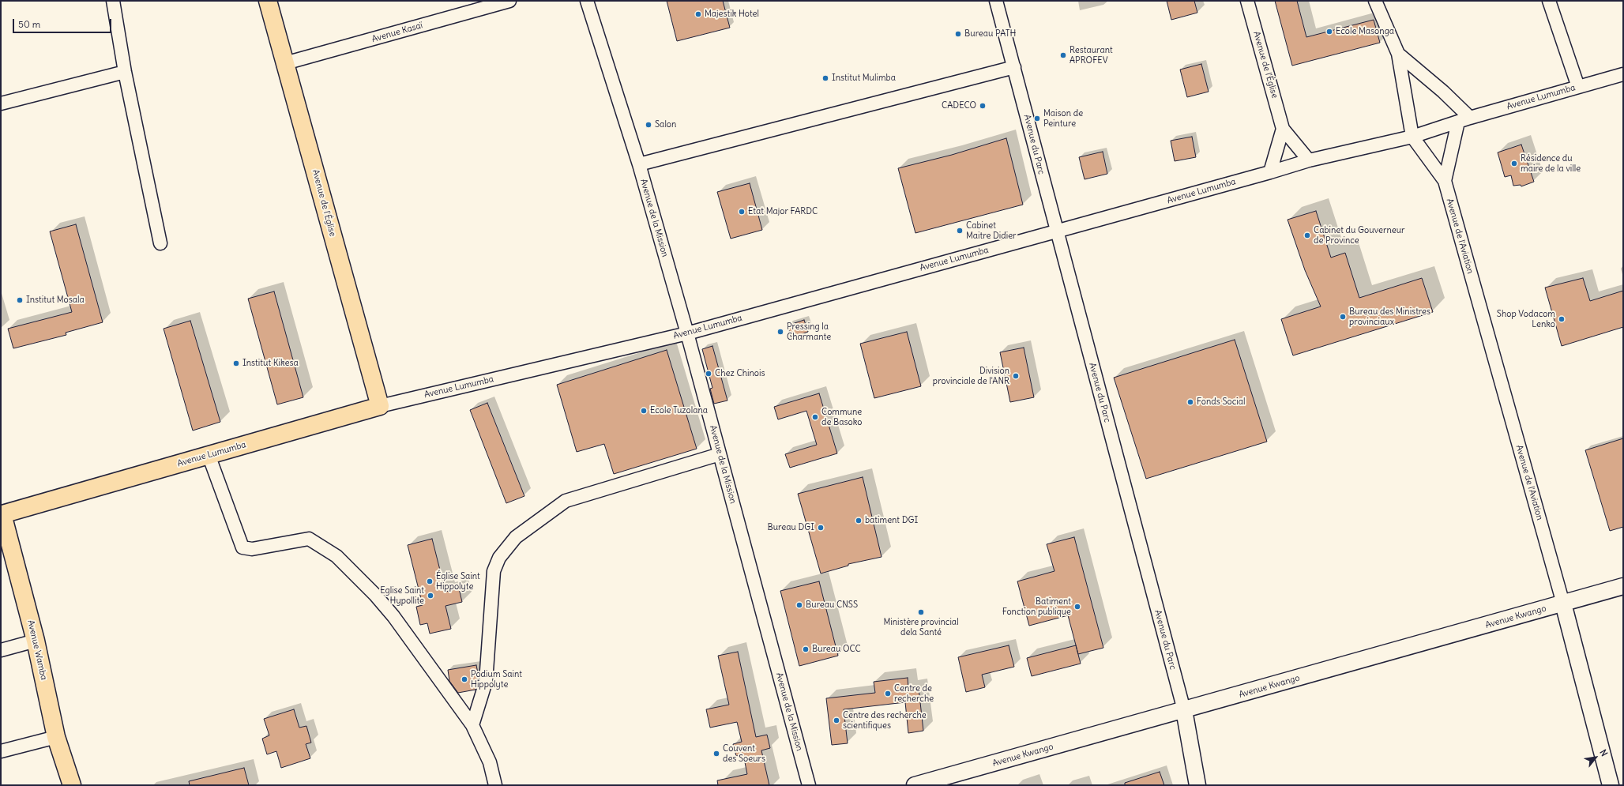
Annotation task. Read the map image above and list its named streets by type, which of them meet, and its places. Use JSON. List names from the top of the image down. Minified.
{"streets":{"main road":["Avenue de l'Église","Avenue Lumumba","Avenue Wamba"],"street":["Avenue Kasaï","Avenue du Parc","Avenue de la Mission","Avenue de l'Aviation","Avenue Kwango"]},"crossings":[["Avenue Kasaï","Avenue de l'Église"],["Avenue de l'Église","Avenue Lumumba"],["Avenue Lumumba","Avenue du Parc"],["Avenue Lumumba","Avenue de la Mission"],["Avenue Lumumba","Avenue de l'Aviation"],["Avenue Lumumba","Avenue Wamba"],["Avenue du Parc","Avenue Kwango"],["Avenue de l'Aviation","Avenue Kwango"]],"places":["Majestik Hotel","Ecole Masonga","Bureau PATH","Restaurant APROFEV","Institut Mulimba","CADECO","Maison de Peinture","Salon","Résidence du maire de la ville","Etat Major FARDC","Cabinet Maitre Didier","Cabinet du Gouverneur de Province","Institut Mosala","Bureau des Ministres provinciaux","Shop Vodacom Lenko","Pressing la Charmante","Institut Kikesa","Chez Chinois","Division provinciale de l'ANR","Fonds Social","Ecole Tuzolana","Commune de Basoko","batiment DGI","Bureau DGI","Église Saint Hippolyte","Eglise Saint Hypollite","Bureau CNSS","Batiment Fonction publique","Ministère provincial dela Santé","Bureau OCC","Podium Saint Hippolyte","Centre de recherche","Centre des recherche scientifiques","Couvent des Soeurs"],"scale_bar":"50 m","north":"top right"}
